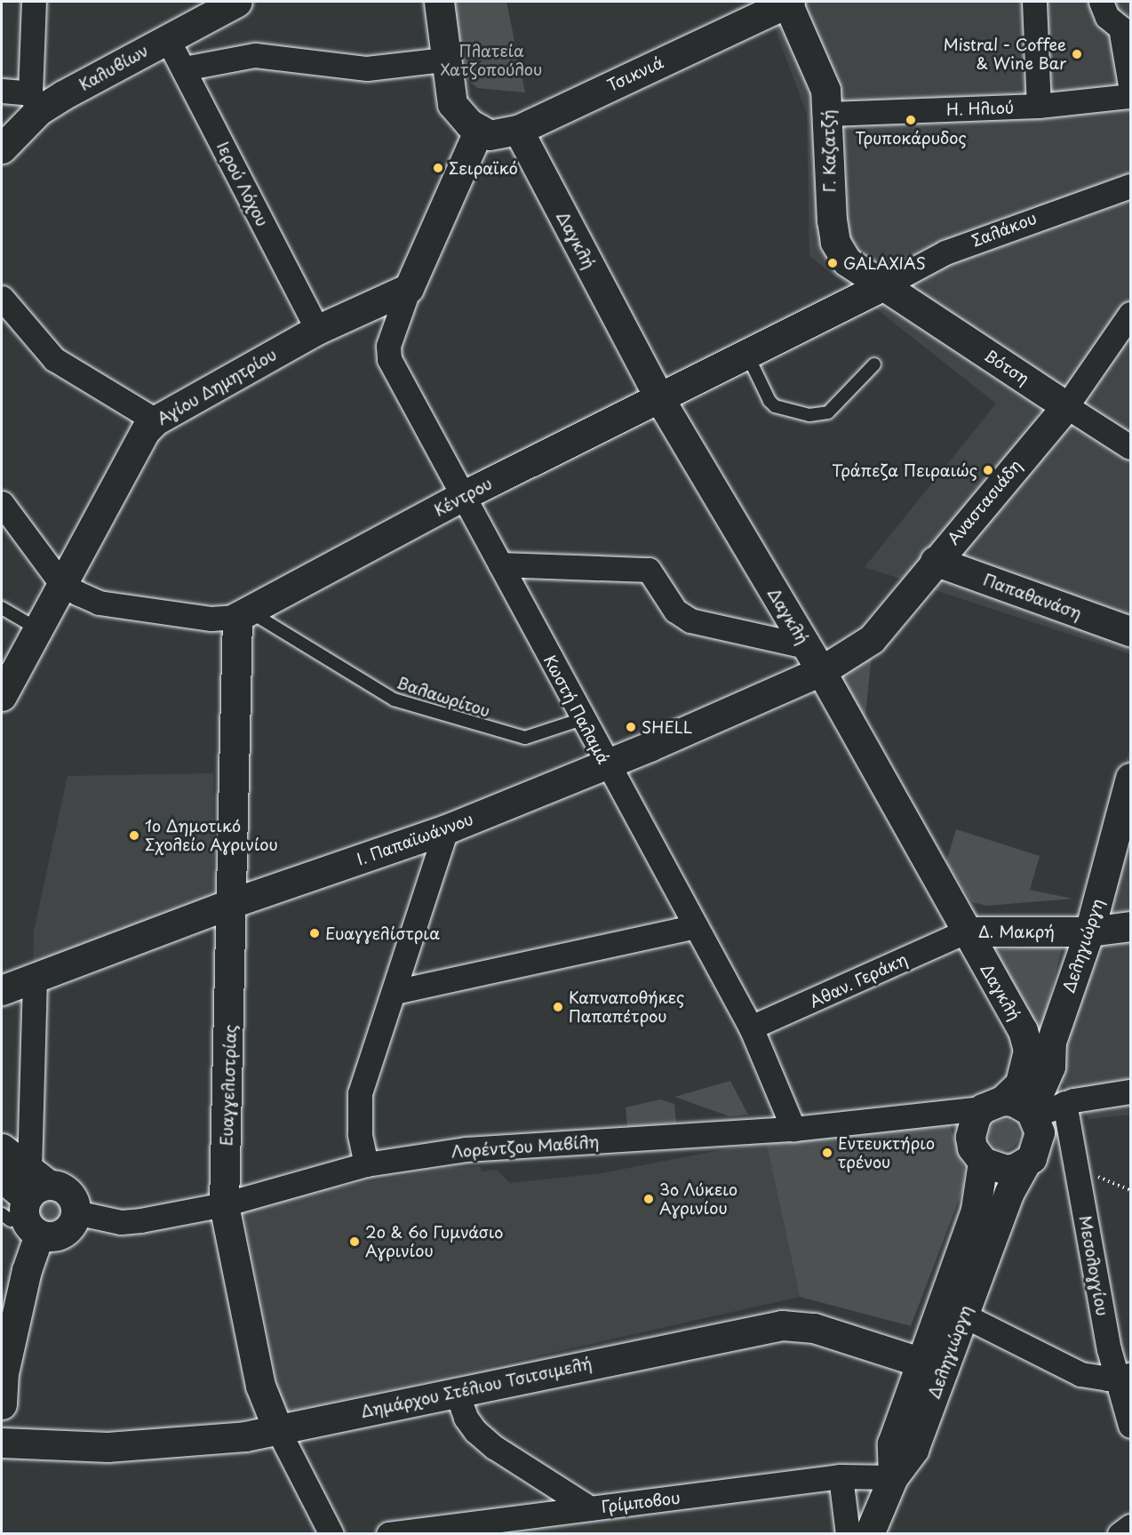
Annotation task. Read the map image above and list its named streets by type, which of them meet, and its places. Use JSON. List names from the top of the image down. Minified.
{"streets":{"street":["Καλυβίων","Τσικνιά","Η. Ηλιού","Γ. Καζατζή","Ιερού Λόχου","Σαλάκου","Δαγκλή","Βότση","Αγίου Δημητρίου","Κέντρου","Αναστασιάδη","Παπαθανάση","Κωστή Παλαμά","Ι. Παπαϊωάννου","Δ. Μακρή","Δεληγιώργη","Αθαν. Γεράκη","Ευαγγελιστρίας","Λορέντζου Μαβίλη","Μεσολογγίου","Δημάρχου Στέλιου Τσιτσιμελή","Γρίμποβου"],"lane":["Βαλαωρίτου"]},"crossings":[["Καλυβίων","Ιερού Λόχου"],["Τσικνιά","Γ. Καζατζή"],["Τσικνιά","Δαγκλή"],["Η. Ηλιού","Γ. Καζατζή"],["Γ. Καζατζή","Σαλάκου"],["Γ. Καζατζή","Βότση"],["Γ. Καζατζή","Κέντρου"],["Ιερού Λόχου","Αγίου Δημητρίου"],["Σαλάκου","Βότση"],["Σαλάκου","Κέντρου"],["Δαγκλή","Κέντρου"],["Δαγκλή","Αναστασιάδη"],["Δαγκλή","Ι. Παπαϊωάννου"],["Δαγκλή","Δ. Μακρή"],["Δαγκλή","Δεληγιώργη"],["Δαγκλή","Αθαν. Γεράκη"],["Δαγκλή","Λορέντζου Μαβίλη"],["Βότση","Κέντρου"],["Βότση","Αναστασιάδη"],["Αγίου Δημητρίου","Κέντρου"],["Αγίου Δημητρίου","Κωστή Παλαμά"],["Κέντρου","Βαλαωρίτου"],["Κέντρου","Κωστή Παλαμά"],["Κέντρου","Ευαγγελιστρίας"],["Αναστασιάδη","Παπαθανάση"],["Αναστασιάδη","Ι. Παπαϊωάννου"],["Βαλαωρίτου","Κωστή Παλαμά"],["Βαλαωρίτου","Ευαγγελιστρίας"],["Κωστή Παλαμά","Ι. Παπαϊωάννου"],["Κωστή Παλαμά","Αθαν. Γεράκη"],["Κωστή Παλαμά","Λορέντζου Μαβίλη"],["Ι. Παπαϊωάννου","Ευαγγελιστρίας"],["Δ. Μακρή","Δεληγιώργη"],["Δ. Μακρή","Αθαν. Γεράκη"],["Δεληγιώργη","Λορέντζου Μαβίλη"],["Δεληγιώργη","Δημάρχου Στέλιου Τσιτσιμελή"],["Δεληγιώργη","Γρίμποβου"],["Ευαγγελιστρίας","Λορέντζου Μαβίλη"],["Ευαγγελιστρίας","Δημάρχου Στέλιου Τσιτσιμελή"]],"parks":["Πλατεία Χατζοπούλου"],"places":["Mistral - Coffee & Wine Bar","Τρυποκάρυδος","Σειραϊκό","GALAXIAS","Τράπεζα Πειραιώς","SHELL","1ο Δημοτικό Σχολείο Αγρινίου","Ευαγγελίστρια","Καπναποθήκες Παπαπέτρου","Εντευκτήριο τρένου","3ο Λύκειο Αγρινίου","2ο & 6ο Γυμνάσιο Αγρινίου"]}
